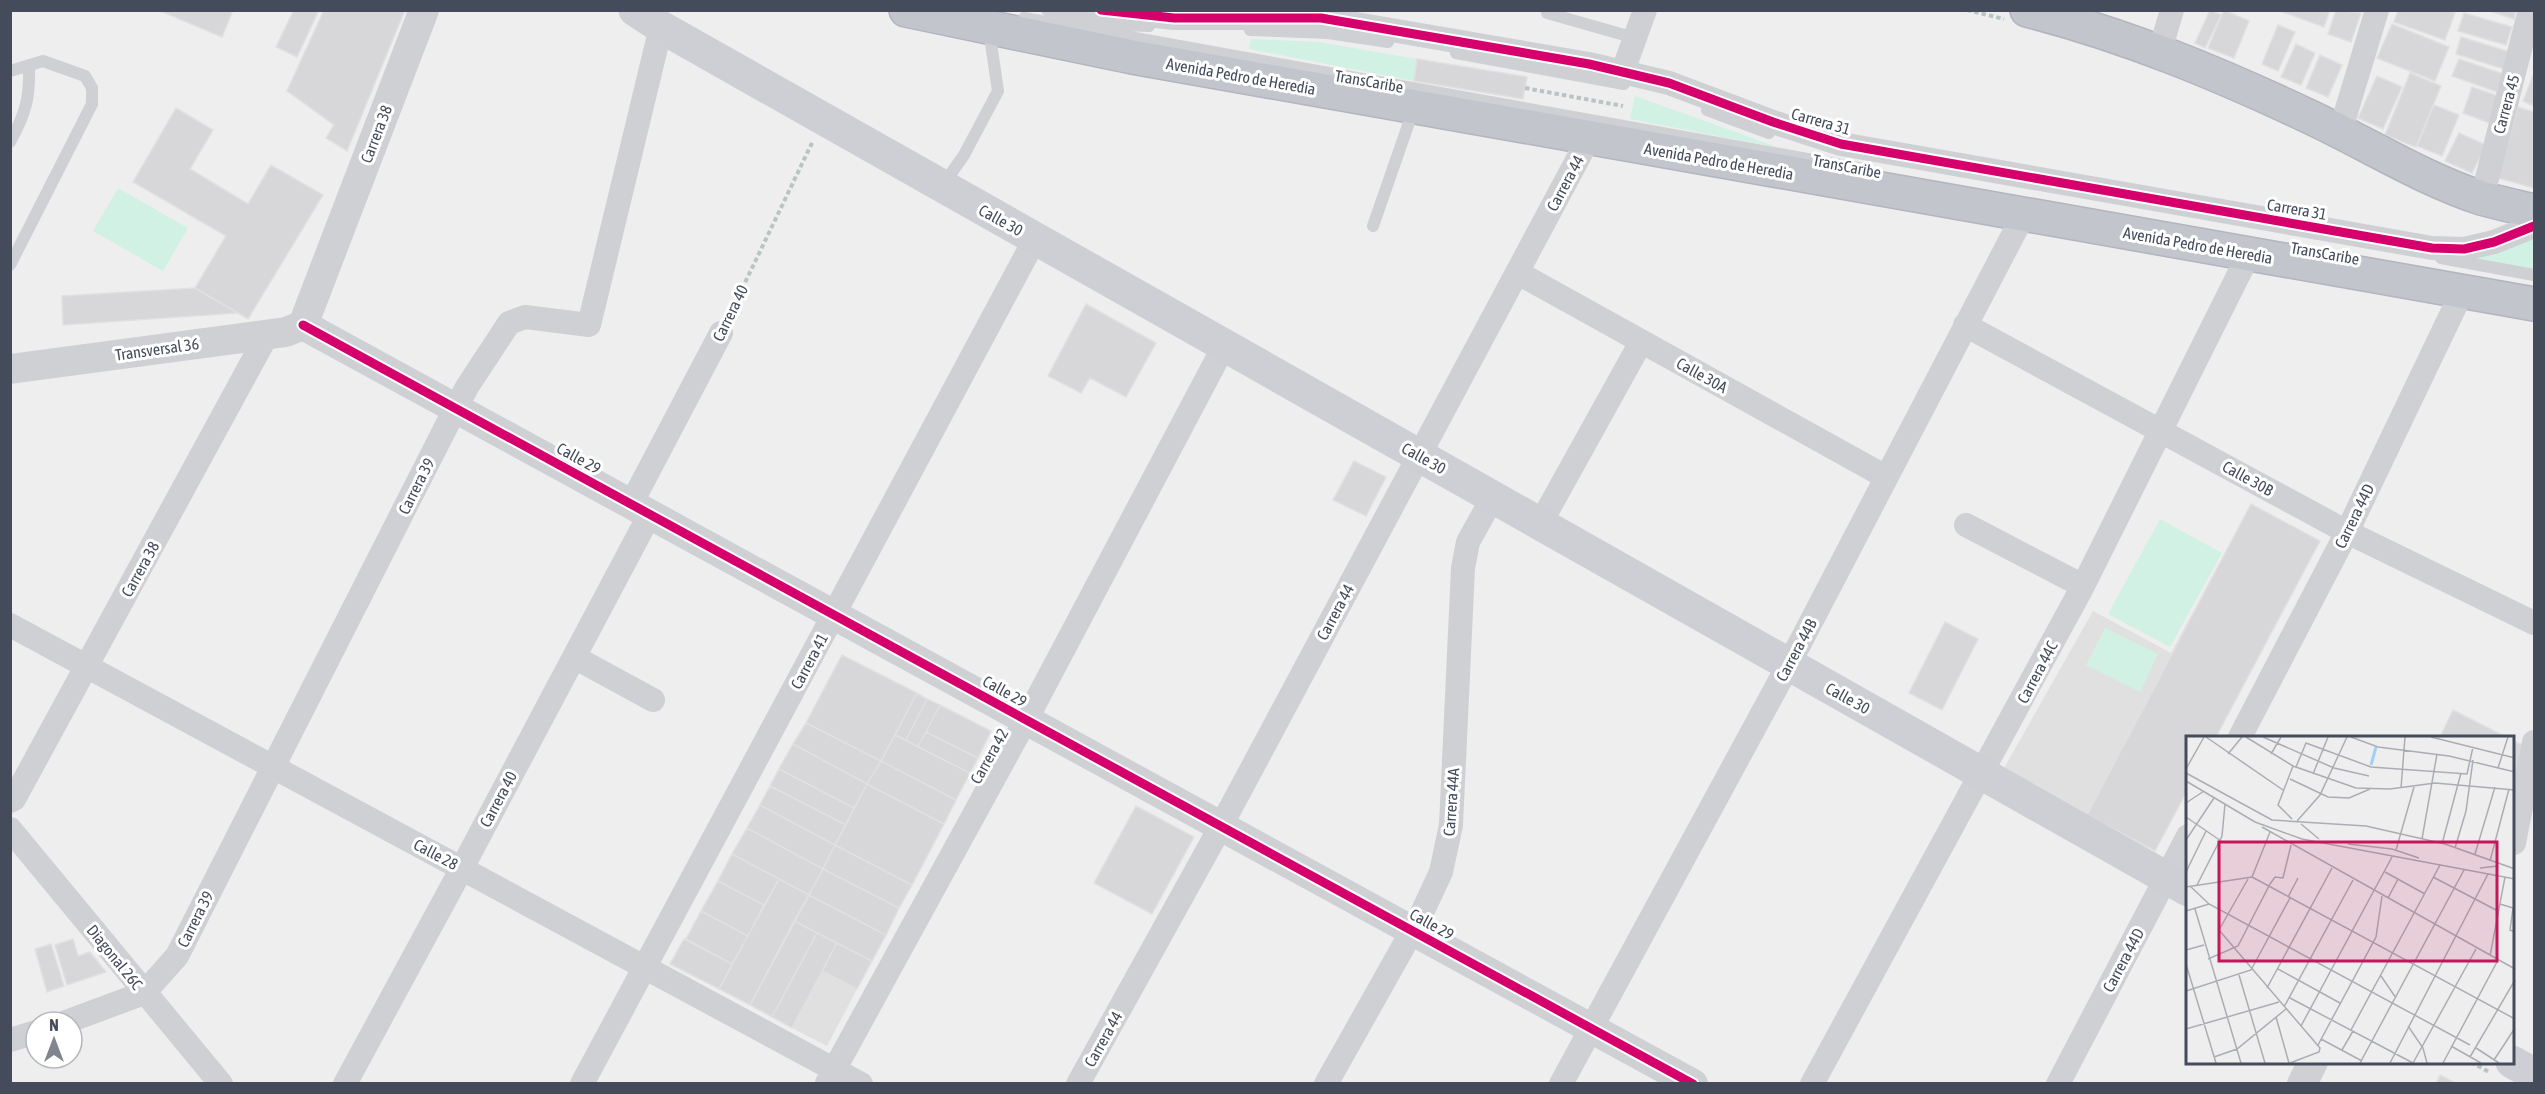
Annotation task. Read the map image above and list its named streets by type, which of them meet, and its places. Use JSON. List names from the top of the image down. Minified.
{"streets":{"highway":["Avenida Pedro de Heredia"],"main road":["Calle 30"],"street":["Carrera 45","Carrera 31","Carrera 38","Carrera 44","Carrera 40","Transversal 36","Calle 30A","Calle 29","Calle 30B","Carrera 39","Carrera 44D","Carrera 44B","Carrera 41","Carrera 44C","Carrera 42","Carrera 44A","Calle 28","Diagonal 26C"],"lane":["TransCaribe"]},"crossings":[["Avenida Pedro de Heredia","TransCaribe"],["Avenida Pedro de Heredia","Carrera 44"],["Avenida Pedro de Heredia","Carrera 44D"],["Avenida Pedro de Heredia","Carrera 44B"],["Avenida Pedro de Heredia","Carrera 44C"],["Carrera 38","Transversal 36"],["Carrera 38","Calle 29"],["Carrera 38","Calle 28"],["Carrera 44","Calle 30"],["Carrera 44","Calle 30A"],["Carrera 44","Calle 29"],["Calle 30","Carrera 40"],["Calle 30","Carrera 39"],["Calle 30","Carrera 44D"],["Calle 30","Carrera 44B"],["Calle 30","Carrera 41"],["Calle 30","Carrera 44C"],["Calle 30","Carrera 42"],["Calle 30","Carrera 44A"],["Carrera 40","Calle 29"],["Carrera 40","Calle 28"],["Transversal 36","Calle 29"],["Calle 30A","Carrera 44B"],["Calle 29","Carrera 39"],["Calle 29","Carrera 44B"],["Calle 29","Carrera 41"],["Calle 29","Carrera 42"],["Calle 29","Carrera 44A"],["Calle 30B","Carrera 44D"],["Calle 30B","Carrera 44B"],["Calle 30B","Carrera 44C"],["Carrera 39","Calle 28"],["Carrera 39","Diagonal 26C"],["Carrera 41","Calle 28"],["Carrera 42","Calle 28"]],"north":"top"}
